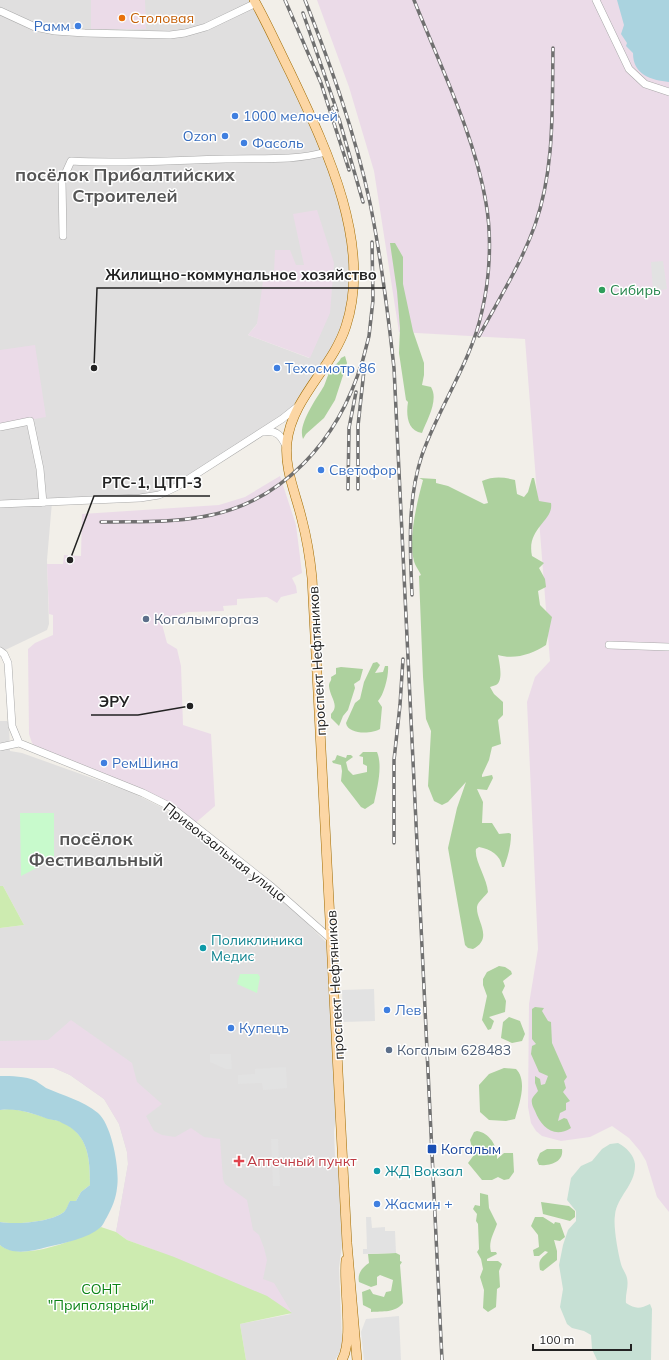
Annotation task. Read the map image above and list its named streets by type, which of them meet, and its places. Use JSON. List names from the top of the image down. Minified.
{"streets":{"main road":["проспект Нефтяников"],"street":["Привокзальная улица"]},"crossings":[["проспект Нефтяников","Привокзальная улица"]],"districts":["посёлок Прибалтийских Строителей","посёлок Фестивальный"],"parks":["СОНТ \"Приполярный\""],"places":{"other":["Столовая","Рамм","1000 мелочей","Ozon","Фасоль","Сибирь","Жилищно-коммунальное хозяйство","Техосмотр 86","Светофор","РТС-1, ЦТП-3","Когалымгоргаз","ЭРУ","РемШина","Поликлиника Медис","Лев","Купецъ","Когалым 628483","ЖД Вокзал","Жасмин +"],"transit":["Когалым"],"health":["Аптечный пункт"]},"scale_bar":"100 m"}
